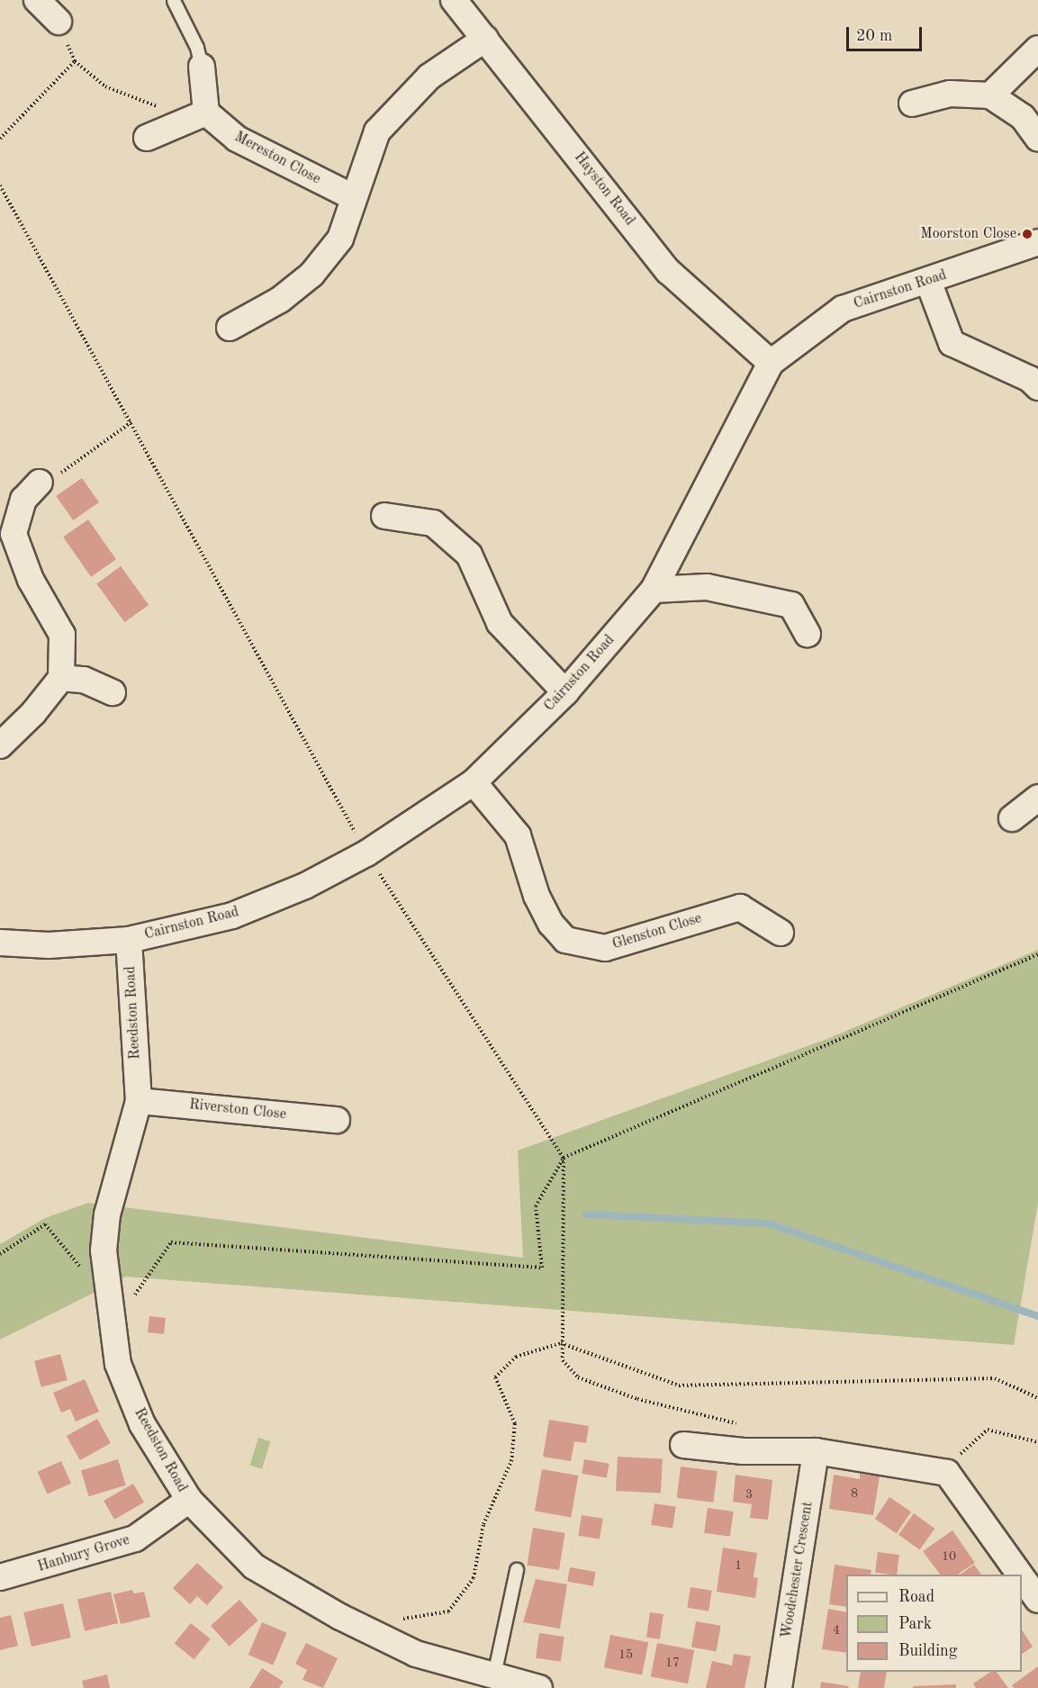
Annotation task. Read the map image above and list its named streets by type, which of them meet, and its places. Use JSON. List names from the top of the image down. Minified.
{"streets":{"street":["Mereston Close","Hayston Road","Cairnston Road","Glenston Close","Reedston Road","Riverston Close","Hanbury Grove","Woodchester Crescent"]},"crossings":[["Hayston Road","Cairnston Road"],["Cairnston Road","Glenston Close"],["Cairnston Road","Reedston Road"],["Reedston Road","Riverston Close"],["Reedston Road","Hanbury Grove"]],"places":["Moorston Close"],"house_numbers":["8","3","10","1","4","15","17"],"legend":["Road","Park","Building"],"scale_bar":"20 m"}
